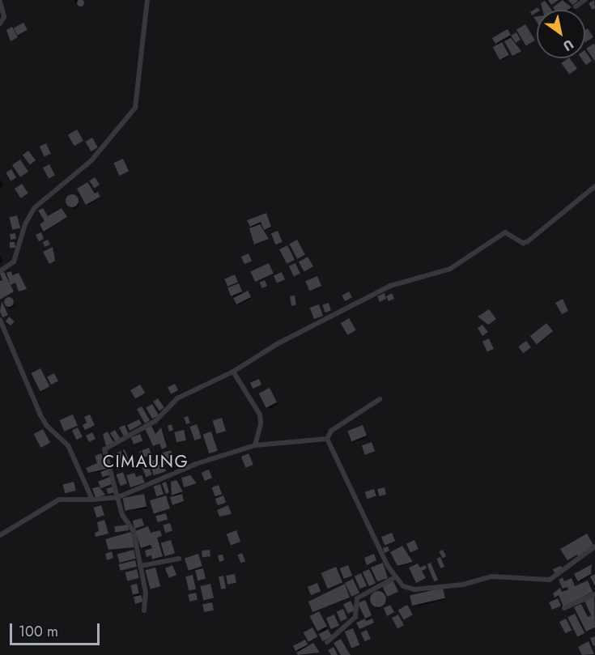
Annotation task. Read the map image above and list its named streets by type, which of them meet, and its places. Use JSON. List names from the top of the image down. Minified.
{"districts":["CIMAUNG"],"scale_bar":"100 m","north":"bottom right"}
